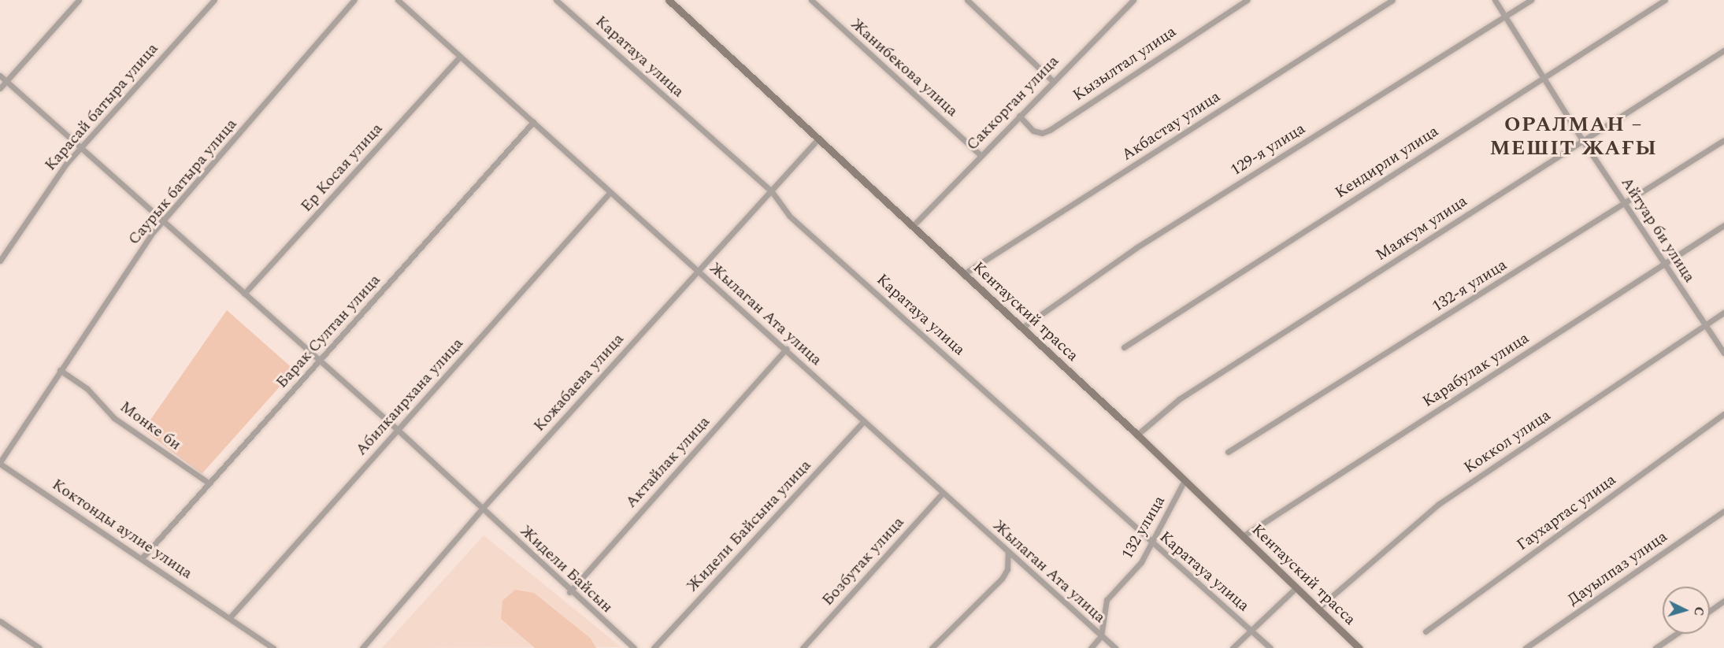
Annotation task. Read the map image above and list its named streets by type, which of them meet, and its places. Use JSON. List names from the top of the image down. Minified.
{"streets":{"main road":["Кентауский трасса"],"street":["Каратауа улица","Кызылтал улица","Жанибекова улица","Саккорган улица","Карасай батыра улица","Акбастау улица","129-я улица","Кендирли улица","Ер Косая улица","Саурык батыра улица","Маякум улица","Айтуар би улица","132-я улица","Жылаган Ата улица","Барак Султан улица","Карабулак улица","Кожабаева улица","Абилкаирхана улица","Монке би","Коккол улица","Актайлак улица","Гаухартас улица","Жидели Байсына улица","132 улица","Коктонды аулие улица","Бозбутак улица","Дауылпаз улица","Жидели Байсын"]},"crossings":[["Каратауа улица","Кожабаева улица"],["Каратауа улица","132 улица"],["Кызылтал улица","Саккорган улица"],["Жанибекова улица","Саккорган улица"],["Саккорган улица","Кентауский трасса"],["Карасай батыра улица","Жидели Байсын"],["Акбастау улица","Кентауский трасса"],["129-я улица","Айтуар би улица"],["129-я улица","Кентауский трасса"],["Кендирли улица","Айтуар би улица"],["Ер Косая улица","Жылаган Ата улица"],["Ер Косая улица","Жидели Байсын"],["Саурык батыра улица","Монке би"],["Саурык батыра улица","Коктонды аулие улица"],["Саурык батыра улица","Жидели Байсын"],["Маякум улица","Айтуар би улица"],["Маякум улица","Кентауский трасса"],["Айтуар би улица","132-я улица"],["Айтуар би улица","Карабулак улица"],["Айтуар би улица","Коккол улица"],["Кентауский трасса","Карабулак улица"],["Кентауский трасса","Кожабаева улица"],["Кентауский трасса","Коккол улица"],["Кентауский трасса","132 улица"],["Жылаган Ата улица","Барак Султан улица"],["Жылаган Ата улица","Кожабаева улица"],["Жылаган Ата улица","Абилкаирхана улица"],["Жылаган Ата улица","Актайлак улица"],["Жылаган Ата улица","Жидели Байсына улица"],["Жылаган Ата улица","132 улица"],["Жылаган Ата улица","Бозбутак улица"],["Барак Султан улица","Монке би"],["Барак Султан улица","Коктонды аулие улица"],["Барак Султан улица","Жидели Байсын"],["Кожабаева улица","Жидели Байсын"],["Абилкаирхана улица","Коктонды аулие улица"],["Абилкаирхана улица","Жидели Байсын"],["Актайлак улица","Жидели Байсын"]],"districts":["ОРАЛМАН – МЕШІТ ЖАҒЫ"],"north":"right"}
